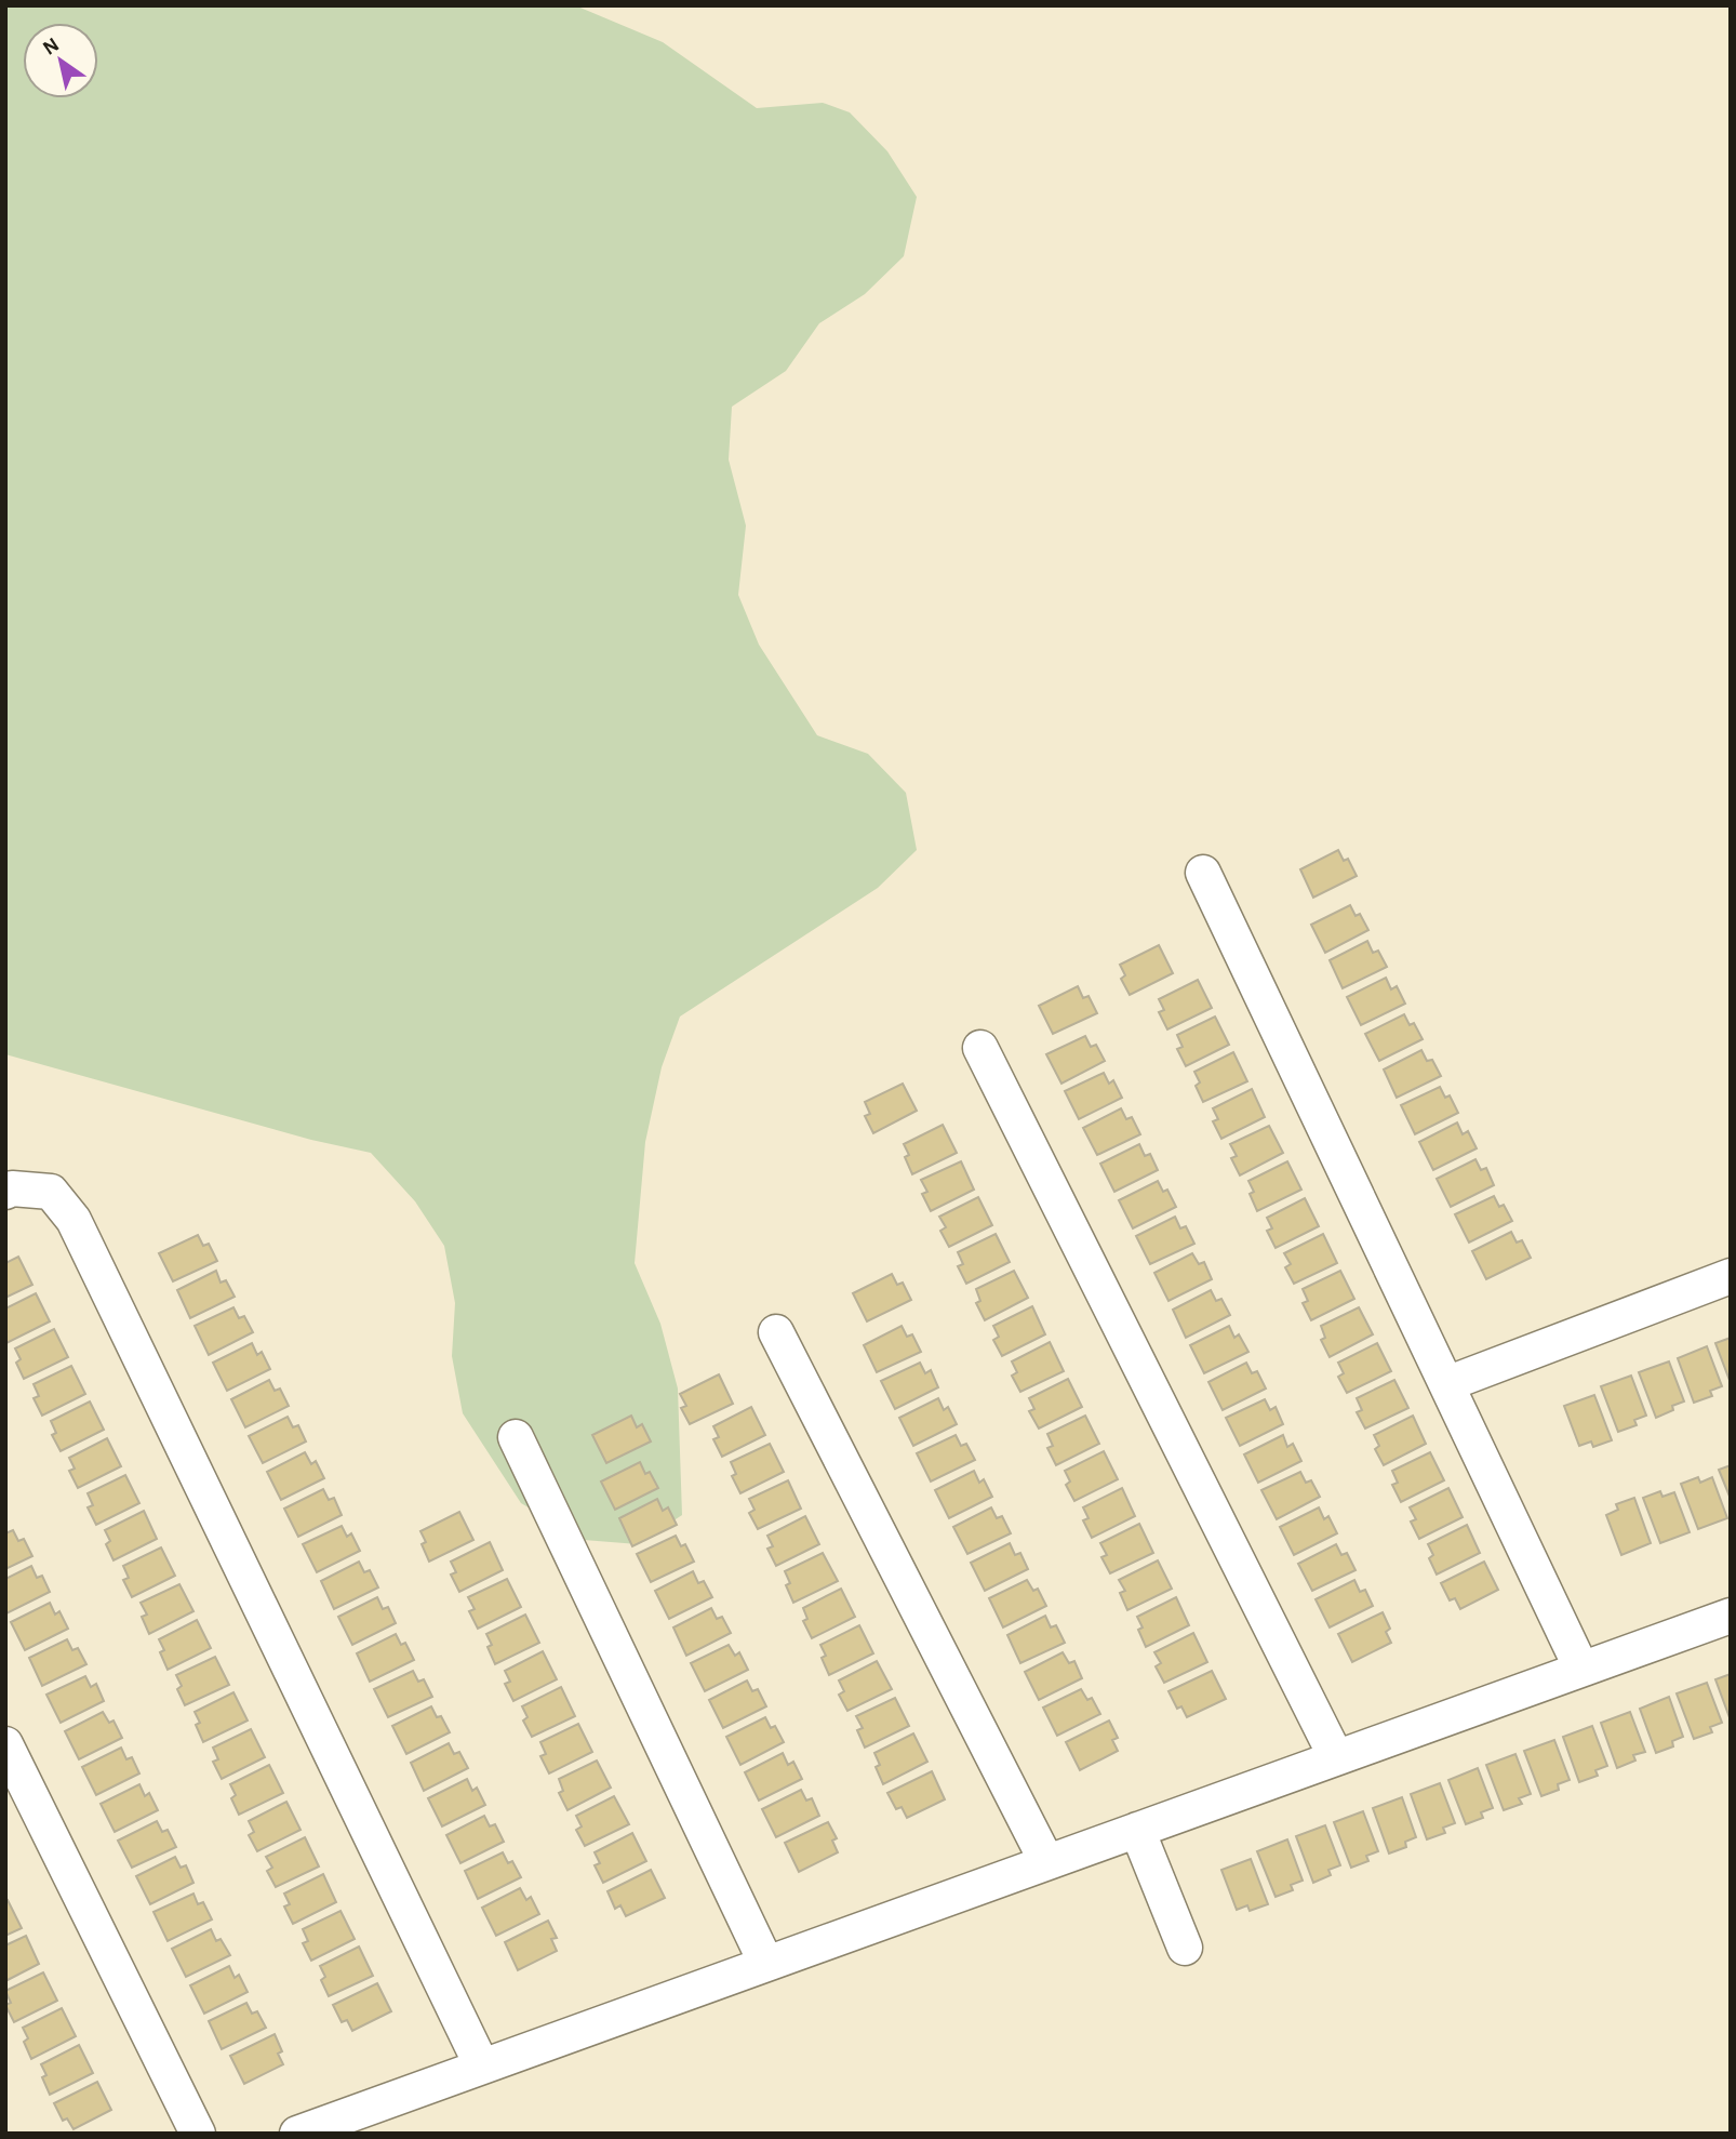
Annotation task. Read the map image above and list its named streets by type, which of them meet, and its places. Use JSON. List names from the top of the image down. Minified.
{"north":"top left"}
